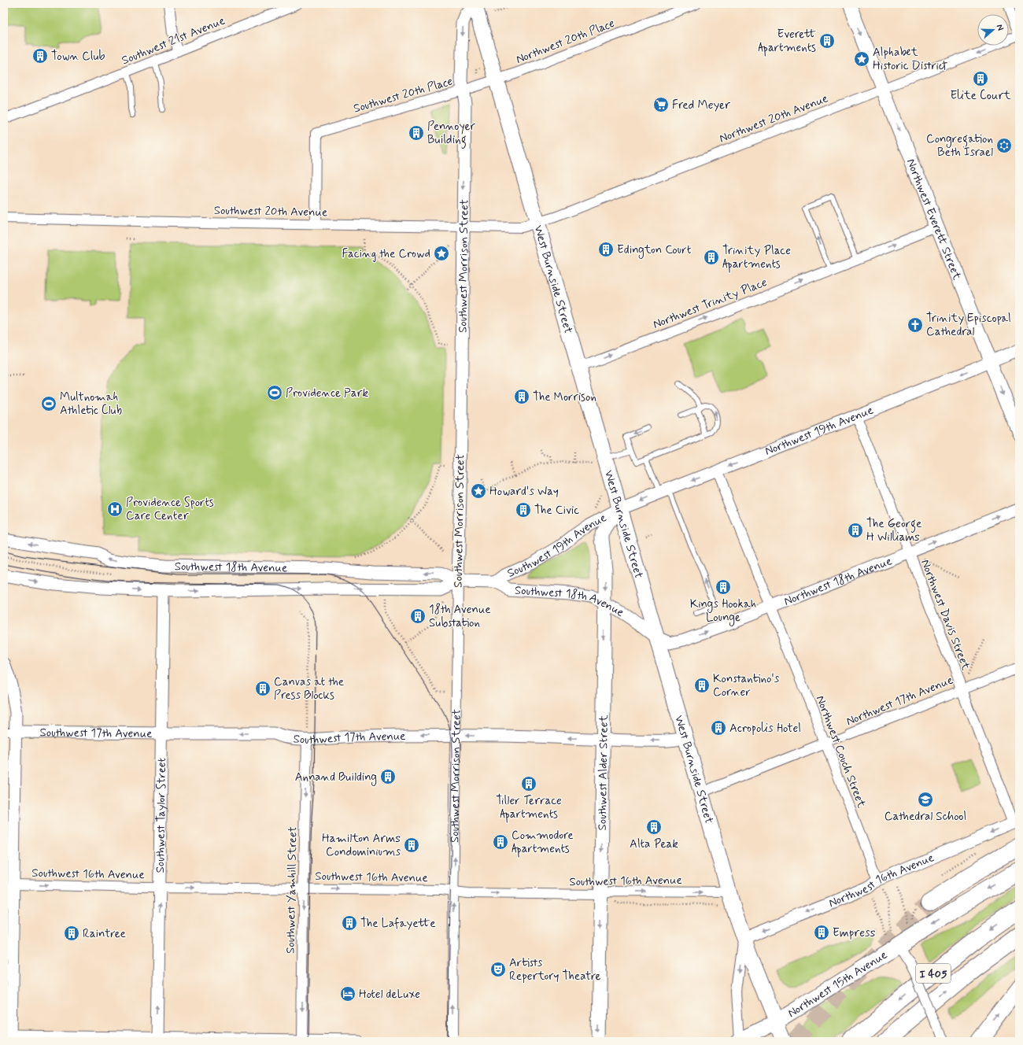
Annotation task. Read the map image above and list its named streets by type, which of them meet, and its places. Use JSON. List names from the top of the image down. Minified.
{"streets":{"highway":["I 405"],"main road":["Northwest Everett Street","West Burnside Street","Southwest Alder Street","Northwest 15th Avenue"],"street":["Southwest 21st Avenue","Northwest 20th Place","Southwest 20th Place","Northwest 20th Avenue","Southwest 20th Avenue","Southwest Morrison Street","Northwest Trinity Place","Northwest 19th Avenue","Southwest 19th Avenue","Southwest 18th Avenue","Northwest 18th Avenue","Northwest Davis Street","Northwest 17th Avenue","Southwest 17th Avenue","Northwest Couch Street","Southwest Taylor Street","Southwest 16th Avenue","Northwest 16th Avenue","Southwest Yamhill Street"]},"crossings":[["Northwest 20th Place","Southwest 20th Place"],["Northwest 20th Place","West Burnside Street"],["Southwest 20th Place","Southwest 20th Avenue"],["Southwest 20th Place","Southwest Morrison Street"],["Southwest 20th Place","West Burnside Street"],["Northwest 20th Avenue","Southwest 20th Avenue"],["Northwest 20th Avenue","Northwest Everett Street"],["Northwest 20th Avenue","West Burnside Street"],["Southwest 20th Avenue","Southwest Morrison Street"],["Southwest 20th Avenue","West Burnside Street"],["Northwest Everett Street","Northwest Trinity Place"],["Northwest Everett Street","Northwest 19th Avenue"],["Southwest Morrison Street","West Burnside Street"],["Southwest Morrison Street","Southwest 18th Avenue"],["Southwest Morrison Street","Southwest 17th Avenue"],["Southwest Morrison Street","Southwest 16th Avenue"],["West Burnside Street","Northwest Trinity Place"],["West Burnside Street","Northwest 19th Avenue"],["West Burnside Street","Southwest 19th Avenue"],["West Burnside Street","Southwest 18th Avenue"],["West Burnside Street","Northwest 18th Avenue"],["West Burnside Street","Northwest 17th Avenue"],["West Burnside Street","Southwest 17th Avenue"],["West Burnside Street","Southwest Alder Street"],["West Burnside Street","Southwest 16th Avenue"],["West Burnside Street","Northwest 16th Avenue"],["West Burnside Street","Northwest 15th Avenue"],["Northwest 19th Avenue","Southwest 19th Avenue"],["Northwest 19th Avenue","Northwest Davis Street"],["Northwest 19th Avenue","Northwest Couch Street"],["Northwest 19th Avenue","Southwest Alder Street"],["Southwest 19th Avenue","Southwest 18th Avenue"],["Southwest 19th Avenue","Southwest Alder Street"],["Southwest 18th Avenue","Northwest 18th Avenue"],["Southwest 18th Avenue","Southwest Alder Street"],["Southwest 18th Avenue","Southwest Taylor Street"],["Northwest 18th Avenue","Northwest Davis Street"],["Northwest 18th Avenue","Northwest Couch Street"],["Northwest Davis Street","Northwest 17th Avenue"],["Northwest Davis Street","Northwest 16th Avenue"],["Northwest 17th Avenue","Northwest Couch Street"],["Southwest 17th Avenue","Southwest Alder Street"],["Southwest 17th Avenue","Southwest Taylor Street"],["Southwest 17th Avenue","Southwest Yamhill Street"],["Northwest Couch Street","Northwest 16th Avenue"],["Southwest Alder Street","Southwest 16th Avenue"],["Southwest Taylor Street","Southwest 16th Avenue"],["Southwest 16th Avenue","Southwest Yamhill Street"]],"one_way":["Northwest Everett Street","Northwest Trinity Place","Northwest 19th Avenue","Northwest 18th Avenue","Southwest 17th Avenue","Southwest Alder Street","Southwest 16th Avenue","Northwest 16th Avenue","Southwest Yamhill Street"],"places":{"building":["Everett Apartments","Town Club","Elite Court","Pennoyer Building","Edington Court","Trinity Place Apartments","The Morrison","The Civic","The George H Williams","Kings Hookah Lounge","18th Avenue Substation","Konstantino's Corner","Canvas at the Press Blocks","Acropolis Hotel","Annand Building","Tiller Terrace Apartments","Alta Peak","Commodore Apartments","Hamilton Arms Condominiums","The Lafayette","Empress","Raintree"],"place":["Alphabet Historic District","Facing the Crowd","Howard's Way"],"supermarket":["Fred Meyer"],"synagogue":["Congregation Beth Israel"],"church":["Trinity Episcopal Cathedral"],"sports":["Providence Park","Multnomah Athletic Club"],"hospital":["Providence Sports Care Center"],"school or university":["Cathedral School"],"theatre":["Artists Repertory Theatre"],"hotel":["Hotel deLuxe"]},"north":"right"}
